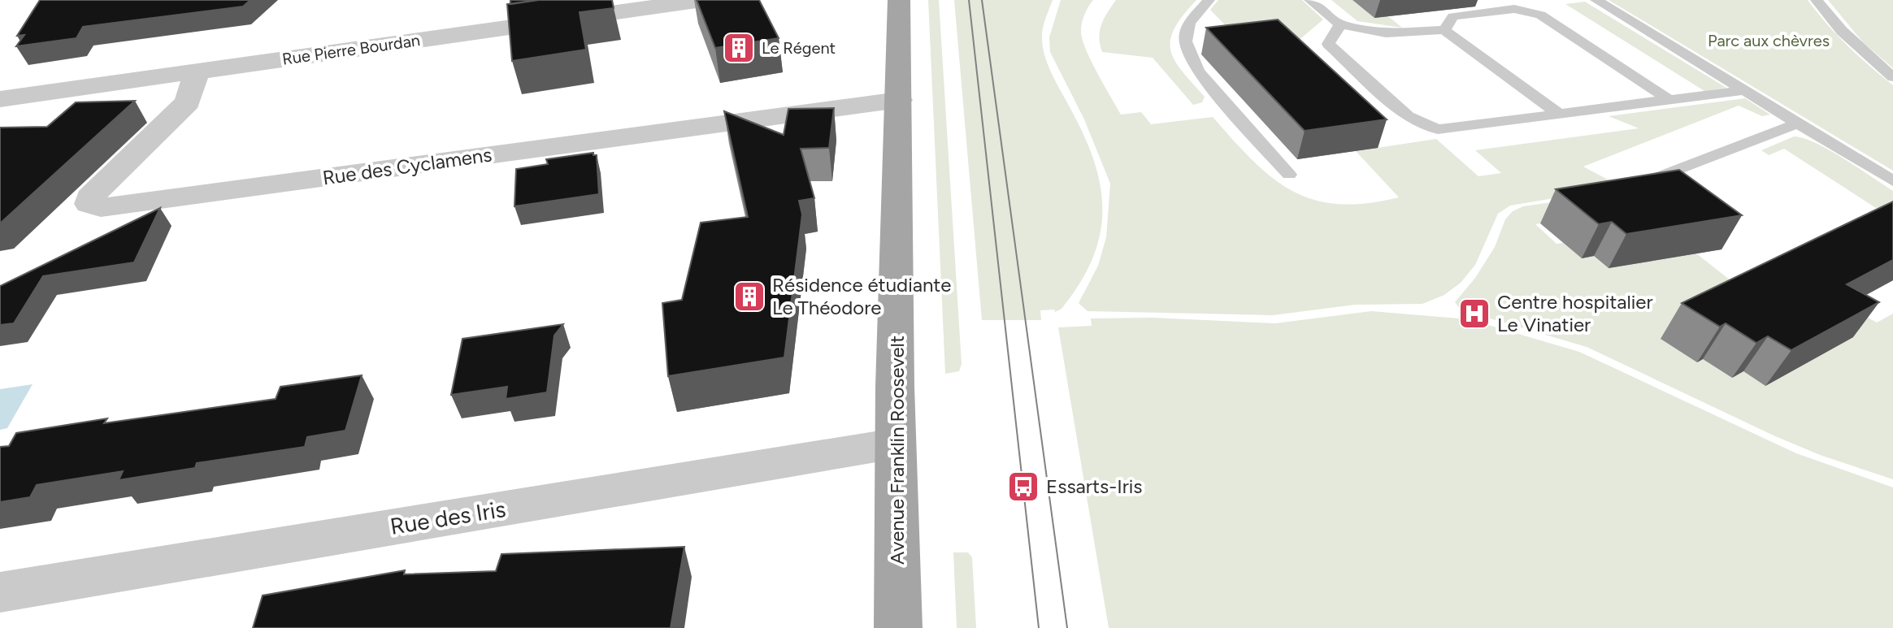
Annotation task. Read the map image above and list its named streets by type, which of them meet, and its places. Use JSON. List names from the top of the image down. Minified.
{"streets":{"main road":["Avenue Franklin Roosevelt"],"street":["Rue Pierre Bourdan","Rue des Cyclamens","Rue des Iris"]},"crossings":[["Rue Pierre Bourdan","Rue des Cyclamens"],["Rue des Cyclamens","Avenue Franklin Roosevelt"],["Avenue Franklin Roosevelt","Rue des Iris"]],"parks":["Parc aux chèvres"],"places":{"building":["Le Régent","Résidence étudiante Le Théodore"],"hospital":["Centre hospitalier Le Vinatier"],"bus stop":["Essarts-Iris"]}}
